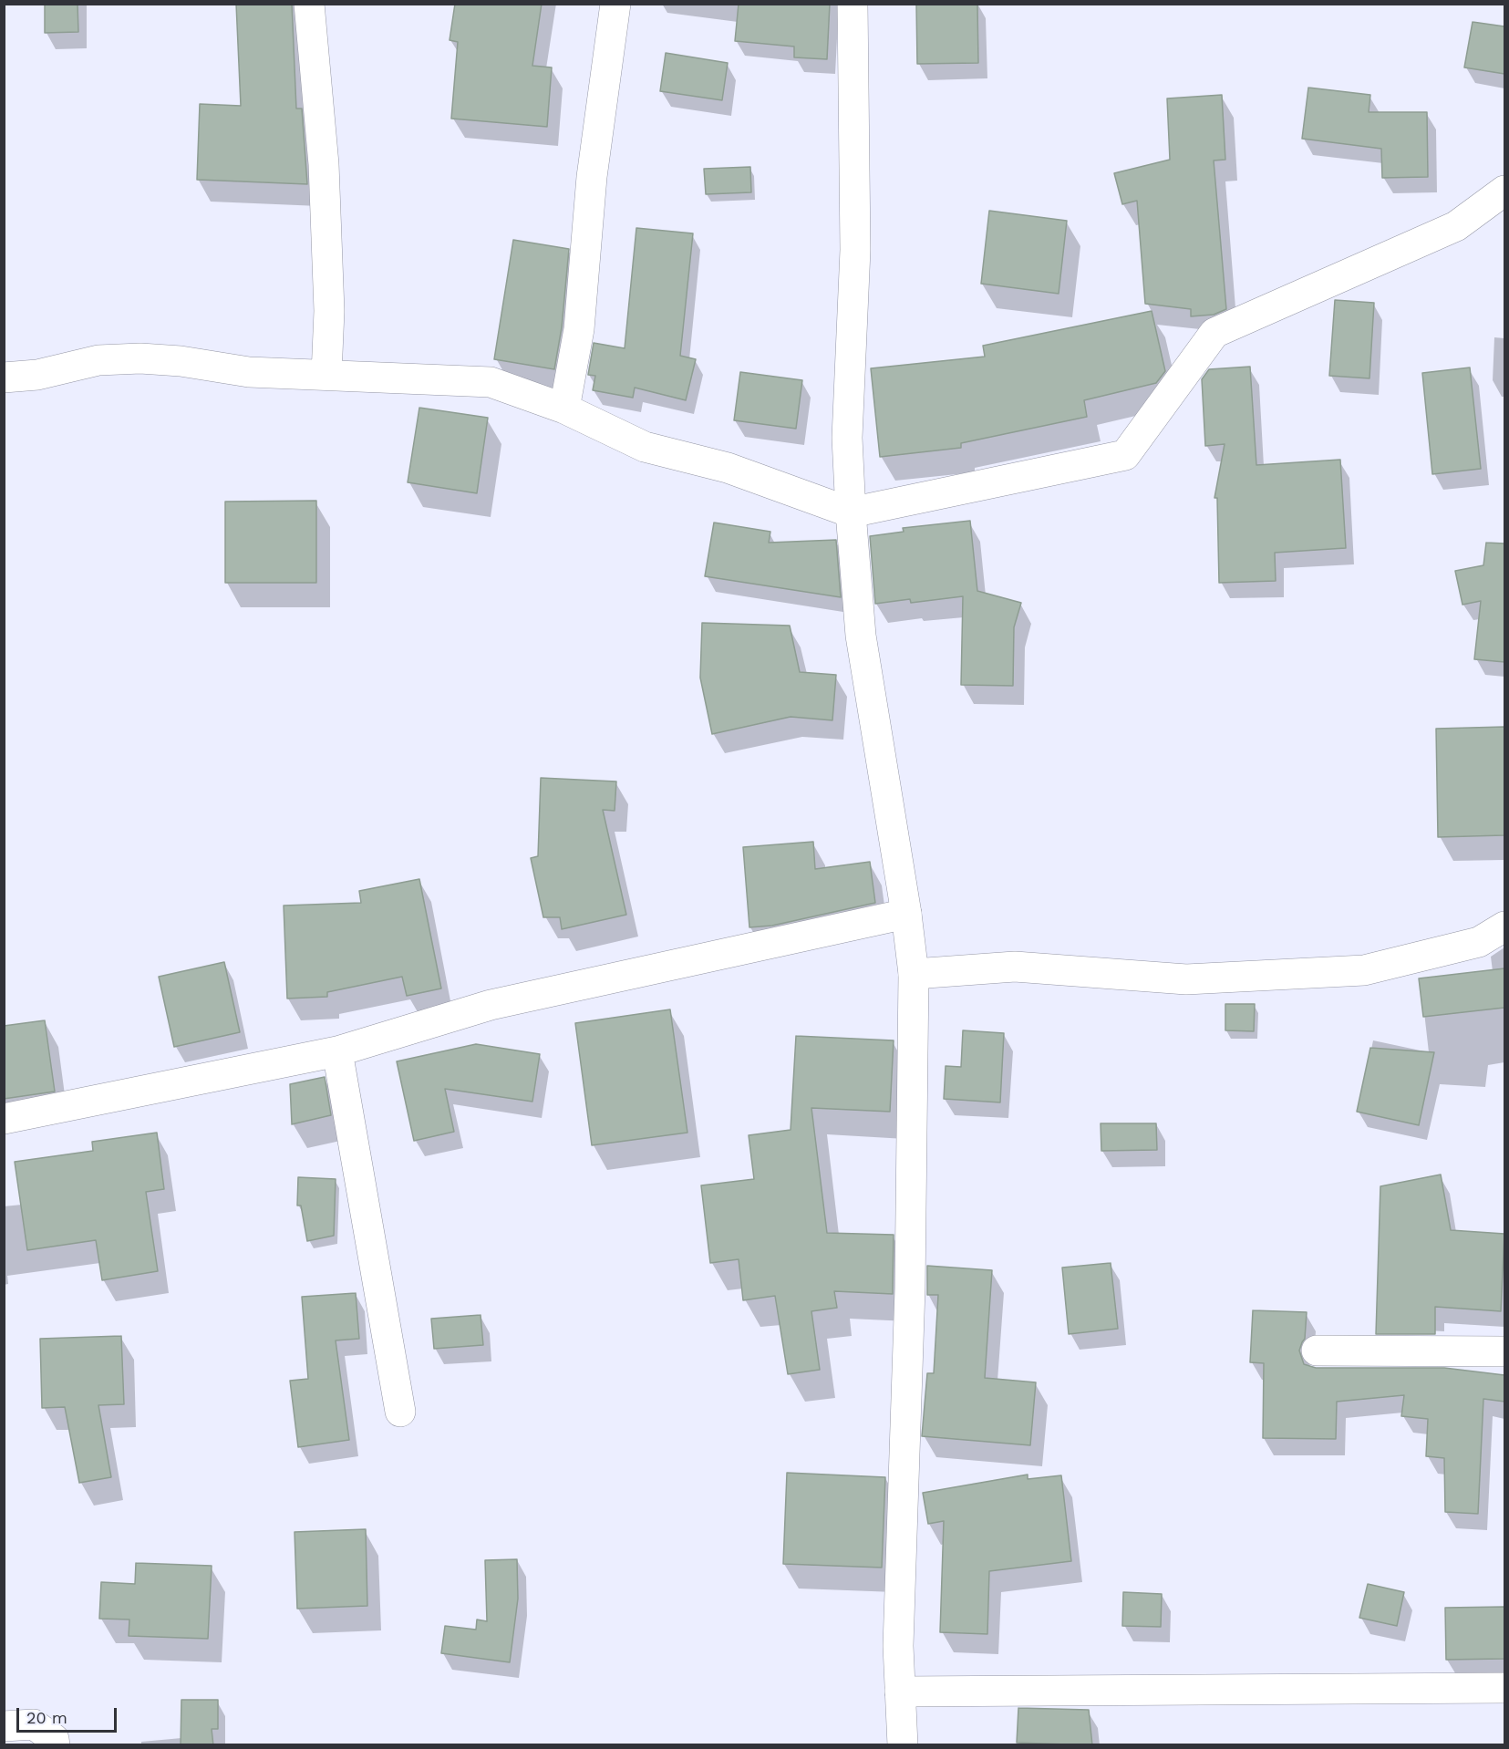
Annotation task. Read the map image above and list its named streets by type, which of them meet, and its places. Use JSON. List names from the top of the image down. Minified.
{"scale_bar":"20 m"}
